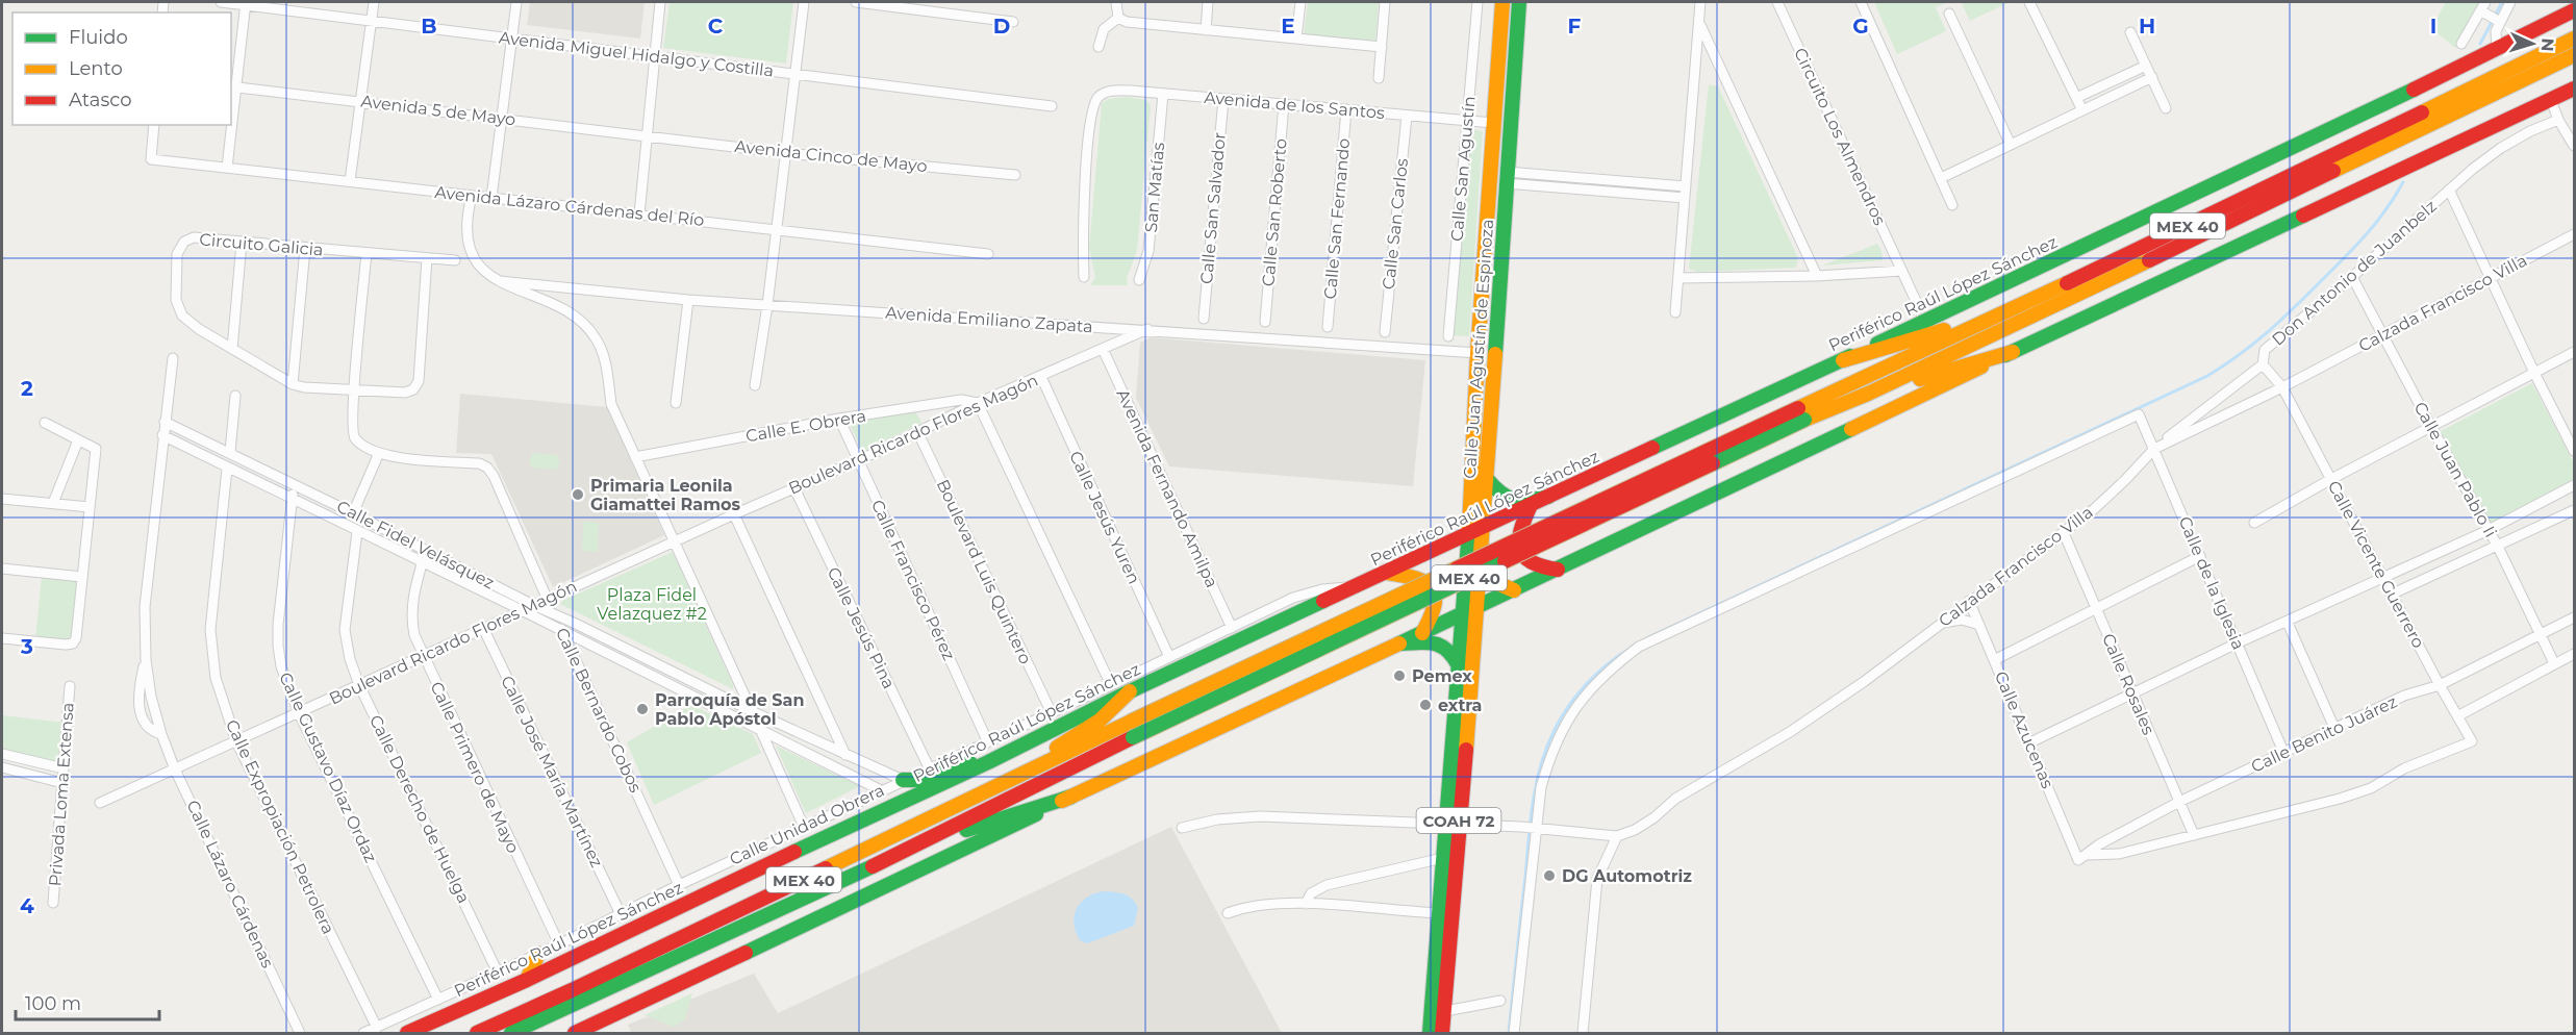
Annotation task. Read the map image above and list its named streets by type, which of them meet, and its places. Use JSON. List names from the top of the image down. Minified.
{"streets":{"main road":["MEX 40","Periférico Raúl López Sánchez","Calle Juan Agustín de Espinoza","COAH 72"],"street":["Avenida Miguel Hidalgo y Costilla","Avenida de los Santos","Avenida 5 de Mayo","Circuito Los Almendros","Avenida Cinco de Mayo","Calle San Agustín","San Matías","Avenida Lázaro Cárdenas del Río","Calle San Salvador","Calle San Roberto","Calle San Fernando","Calle San Carlos","Circuito Galicia","Don Antonio de Juanbelz","Calzada Francisco Villa","Avenida Emiliano Zapata","Calle E. Obrera","Boulevard Ricardo Flores Magón","Calle Juan Pablo Ii","Avenida Fernando Amilpa","Calle Jesús Yuren","Calle Fidel Velásquez","Calle Vicente Guerrero","Boulevard Luis Quintero","Calle Francisco Pérez","Calle de la Iglesia","Calle Jesús Pina","Calle Rosales","Calle Bernardo Cobos","Calle Azucenas","Calle Benito Juárez","Calle Gustavo Díaz Ordaz","Calle Primero de Mayo","Calle José María Martínez","Privada Loma Extensa","Calle Derecho de Huelga","Calle Unidad Obrera","Calle Expropiación Petrolera","Calle Lázaro Cárdenas"]},"crossings":[["Avenida de los Santos","Calle San Agustín"],["Avenida de los Santos","San Matías"],["Avenida de los Santos","Calle San Salvador"],["Avenida de los Santos","Calle San Roberto"],["Avenida de los Santos","Calle San Fernando"],["Avenida de los Santos","Calle San Carlos"],["Avenida de los Santos","Calle Juan Agustín de Espinoza"],["Avenida 5 de Mayo","Avenida Cinco de Mayo"],["Don Antonio de Juanbelz","Calzada Francisco Villa"],["Don Antonio de Juanbelz","Calle Juan Pablo Ii"],["Don Antonio de Juanbelz","Calle Vicente Guerrero"],["Periférico Raúl López Sánchez","Calle Juan Agustín de Espinoza"],["Periférico Raúl López Sánchez","Calle Unidad Obrera"],["Calzada Francisco Villa","Calle Juan Pablo Ii"],["Calzada Francisco Villa","Calle Vicente Guerrero"],["Calzada Francisco Villa","Calle de la Iglesia"],["Calzada Francisco Villa","Calle Rosales"],["Calzada Francisco Villa","Calle Azucenas"],["Avenida Emiliano Zapata","Calle Juan Agustín de Espinoza"],["Avenida Emiliano Zapata","Boulevard Ricardo Flores Magón"],["Calle E. Obrera","Boulevard Ricardo Flores Magón"],["Calle E. Obrera","Calle Francisco Pérez"],["Boulevard Ricardo Flores Magón","Avenida Fernando Amilpa"],["Boulevard Ricardo Flores Magón","Calle Jesús Yuren"],["Boulevard Ricardo Flores Magón","Calle Fidel Velásquez"],["Boulevard Ricardo Flores Magón","Boulevard Luis Quintero"],["Boulevard Ricardo Flores Magón","Calle Francisco Pérez"],["Boulevard Ricardo Flores Magón","Calle Jesús Pina"],["Boulevard Ricardo Flores Magón","Calle Bernardo Cobos"],["Boulevard Ricardo Flores Magón","Calle Gustavo Díaz Ordaz"],["Boulevard Ricardo Flores Magón","Calle Primero de Mayo"],["Boulevard Ricardo Flores Magón","Calle José María Martínez"],["Boulevard Ricardo Flores Magón","Calle Derecho de Huelga"],["Boulevard Ricardo Flores Magón","Calle Expropiación Petrolera"],["Boulevard Ricardo Flores Magón","Calle Lázaro Cárdenas"],["Calle Juan Pablo Ii","Calle Benito Juárez"],["Avenida Fernando Amilpa","Calle Unidad Obrera"],["Calle Jesús Yuren","Calle Unidad Obrera"],["Calle Fidel Velásquez","Calle Bernardo Cobos"],["Calle Fidel Velásquez","Calle Gustavo Díaz Ordaz"],["Calle Fidel Velásquez","Calle Primero de Mayo"],["Calle Fidel Velásquez","Calle Derecho de Huelga"],["Calle Fidel Velásquez","Calle Unidad Obrera"],["Calle Fidel Velásquez","Calle Expropiación Petrolera"],["Calle Fidel Velásquez","Calle Lázaro Cárdenas"],["Calle Vicente Guerrero","Calle Rosales"],["Calle Vicente Guerrero","Calle Benito Juárez"],["Boulevard Luis Quintero","Calle Unidad Obrera"],["Calle Francisco Pérez","Calle Unidad Obrera"],["Calle de la Iglesia","Calle Benito Juárez"],["Calle Jesús Pina","Calle Unidad Obrera"],["Calle Rosales","Calle Benito Juárez"],["Calle Bernardo Cobos","Calle Unidad Obrera"],["Calle Azucenas","Calle Benito Juárez"],["Calle Gustavo Díaz Ordaz","Calle Unidad Obrera"],["Calle Primero de Mayo","Calle Unidad Obrera"],["Calle José María Martínez","Calle Unidad Obrera"],["Calle Derecho de Huelga","Calle Unidad Obrera"],["Calle Unidad Obrera","Calle Expropiación Petrolera"]],"parks":["Plaza Fidel Velazquez #2"],"places":["Primaria Leonila Giamattei Ramos","Pemex","extra","Parroquía de San Pablo Apóstol","DG Automotriz"],"legend":["Fluido","Lento","Atasco"],"scale_bar":"100 m","north":"right","grid":{"columns":["B","C","D","E","F","G","H","I"],"rows":["2","3","4"]}}
